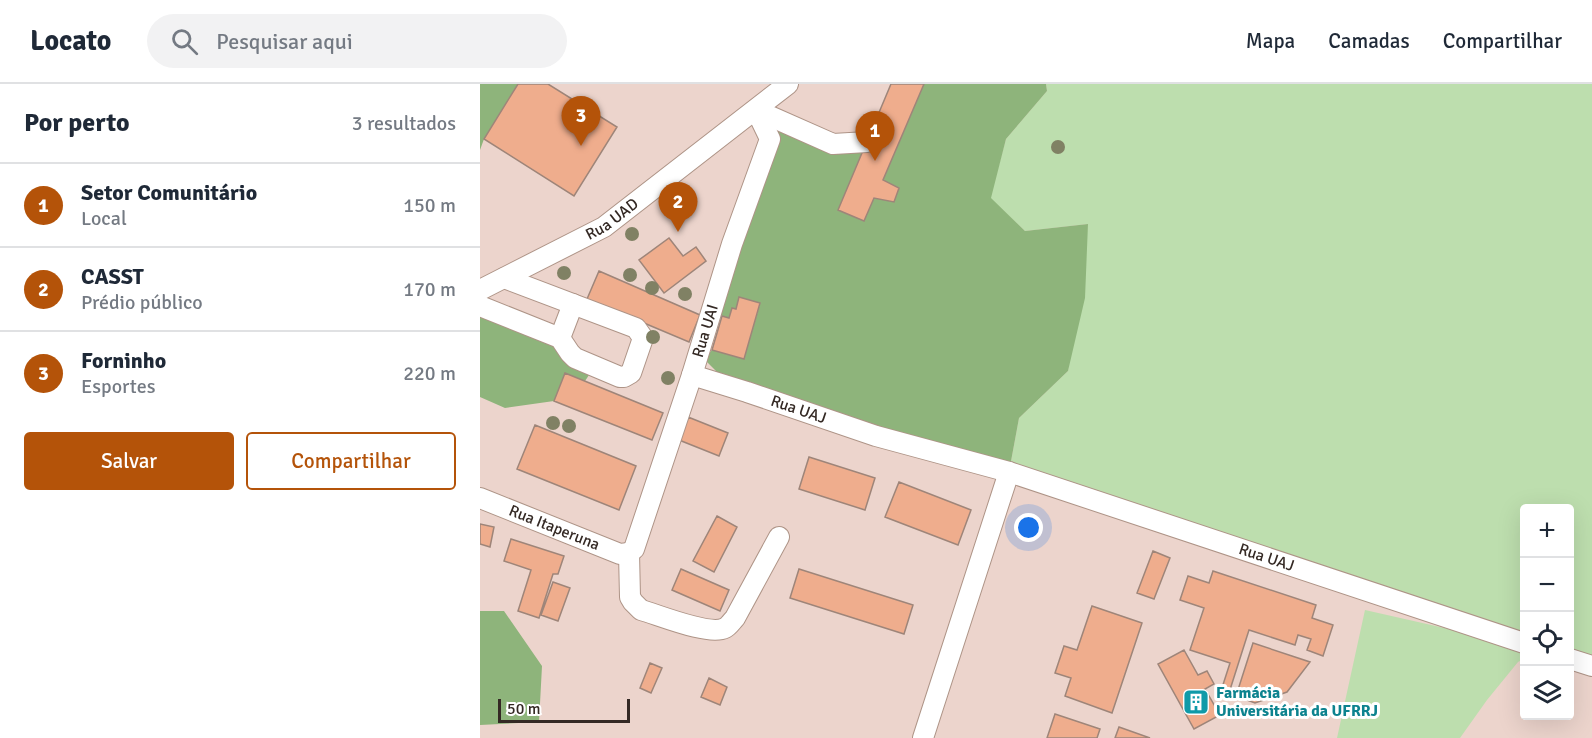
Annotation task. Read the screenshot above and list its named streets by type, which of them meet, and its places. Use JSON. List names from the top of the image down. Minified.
{"streets":{"street":["Rua UAD","Rua UAI","Rua UAJ","Rua Itaperuna"]},"crossings":[["Rua UAD","Rua UAI"],["Rua UAI","Rua UAJ"],["Rua UAI","Rua Itaperuna"]],"places":{"building":["Farmácia Universitária da UFRRJ"]},"scale_bar":"50 m","page":{"header":"Locato","search":"Pesquisar aqui","nav":["Mapa","Camadas","Compartilhar"],"heading":["Por perto","3 resultados"],"pins":["3","1","2"],"list":[{"mark":"1","name":"Setor Comunitário","note":"Local","value":"150 m"},{"mark":"2","name":"CASST","note":"Prédio público","value":"170 m"},{"mark":"3","name":"Forninho","note":"Esportes","value":"220 m"}],"buttons":["Salvar","Compartilhar"],"map_buttons":["+","−"],"scale":"50 m"}}
